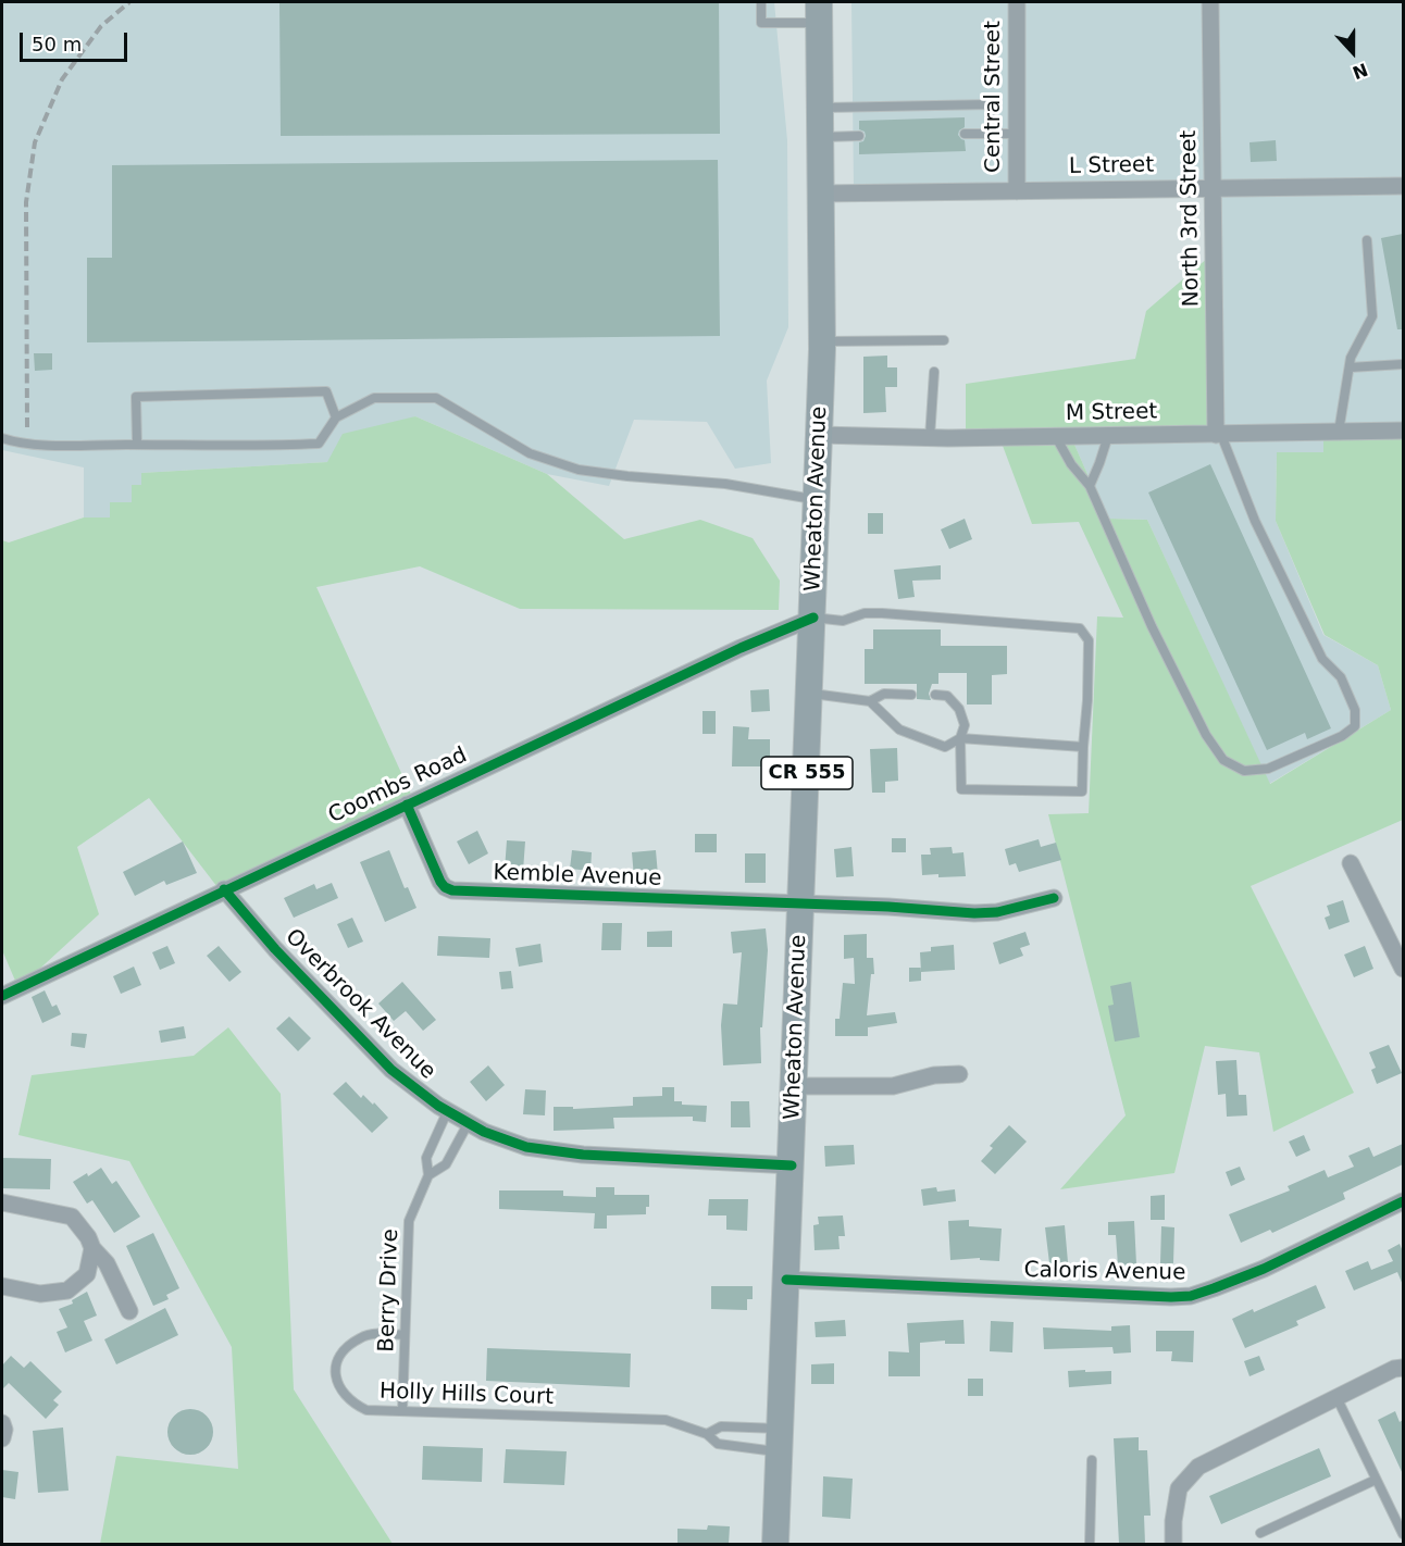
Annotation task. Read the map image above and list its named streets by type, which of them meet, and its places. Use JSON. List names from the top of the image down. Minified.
{"streets":{"main road":["Wheaton Avenue","CR 555"],"street":["Central Street","L Street","North 3rd Street","M Street","Coombs Road","Kemble Avenue","Overbrook Avenue","Caloris Avenue"],"lane":["Berry Drive","Holly Hills Court"]},"crossings":[["Central Street","L Street"],["L Street","North 3rd Street"],["L Street","Wheaton Avenue"],["North 3rd Street","M Street"],["M Street","Wheaton Avenue"],["Wheaton Avenue","Coombs Road"],["Wheaton Avenue","Kemble Avenue"],["Wheaton Avenue","Overbrook Avenue"],["Wheaton Avenue","Caloris Avenue"],["Wheaton Avenue","Holly Hills Court"],["Coombs Road","Kemble Avenue"],["Coombs Road","Overbrook Avenue"],["Overbrook Avenue","Berry Drive"],["Berry Drive","Holly Hills Court"]],"scale_bar":"50 m","north":"bottom"}
